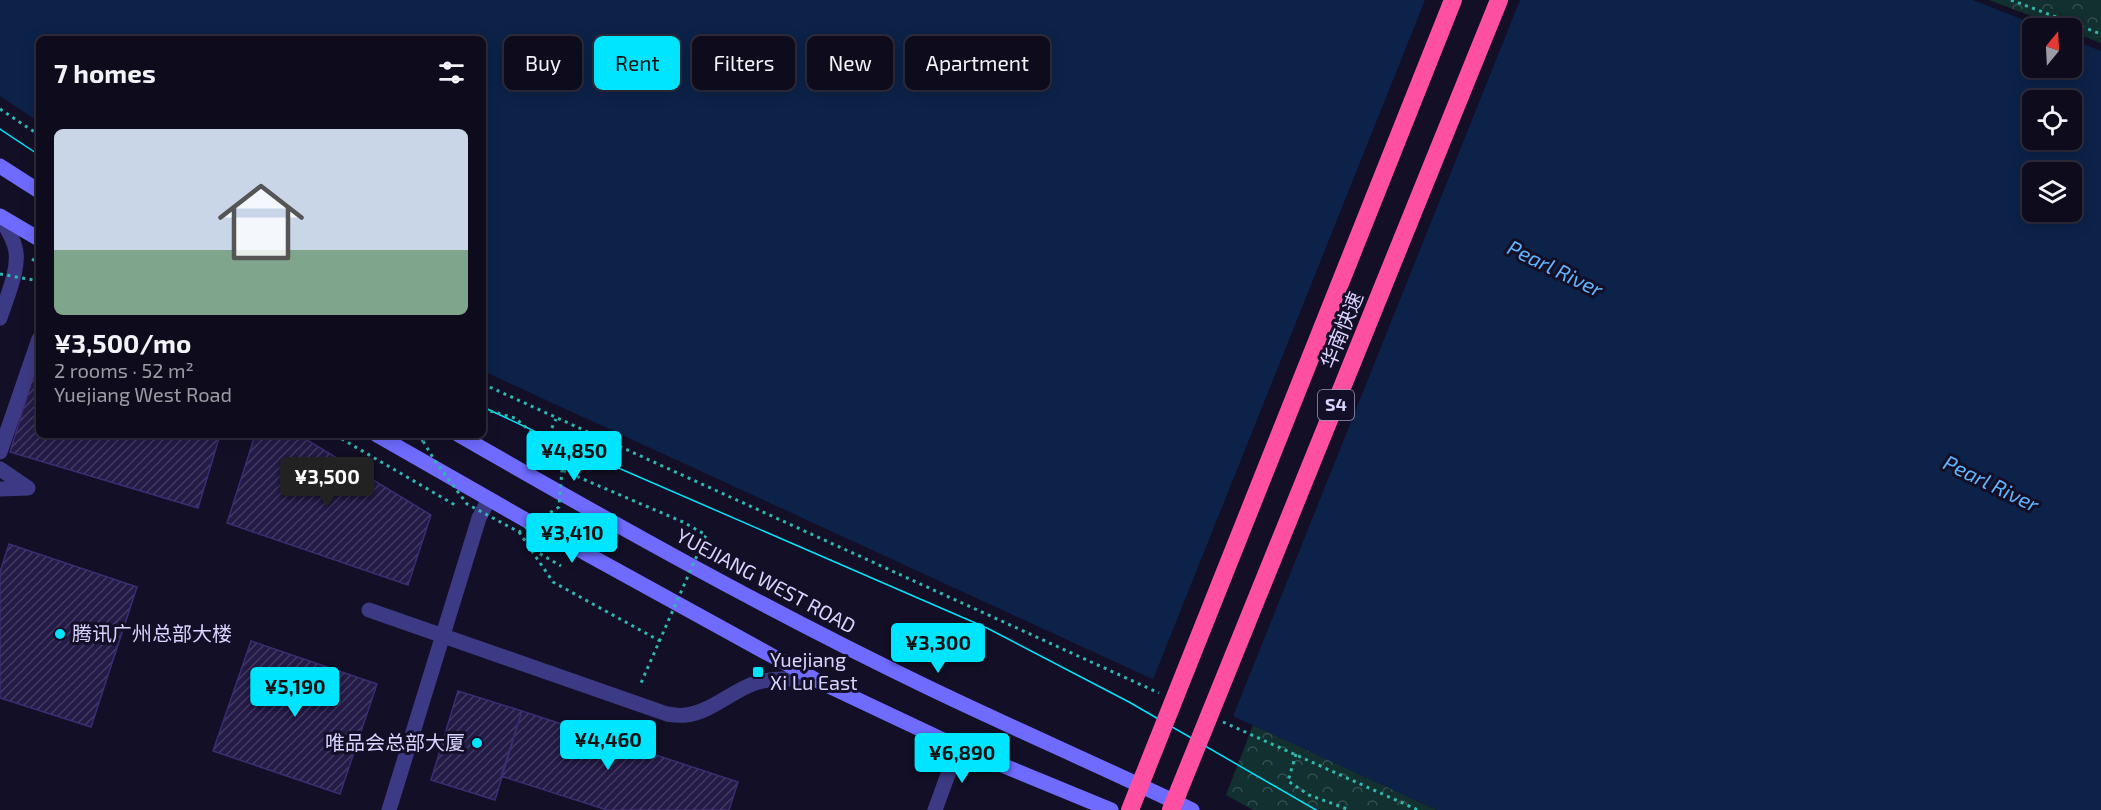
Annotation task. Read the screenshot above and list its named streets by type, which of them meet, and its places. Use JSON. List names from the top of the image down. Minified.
{"streets":{"highway":["华南快速","S4"],"main road":["YUEJIANG WEST ROAD"]},"water":["Pearl River"],"places":{"other":["腾讯广州总部大楼","唯品会总部大厦"],"transit":["Yuejiang Xi Lu East"]},"north":"top","page":{"chip":["Buy","Rent","Filters","New","Apartment"],"heading":"7 homes","list":[{"name":"¥3,500/mo","note":"2 rooms · 52 m² · Yuejiang West Road"}],"price":["¥4,850","¥3,500","¥3,410","¥3,300","¥5,190","¥4,460","¥6,890"]}}
